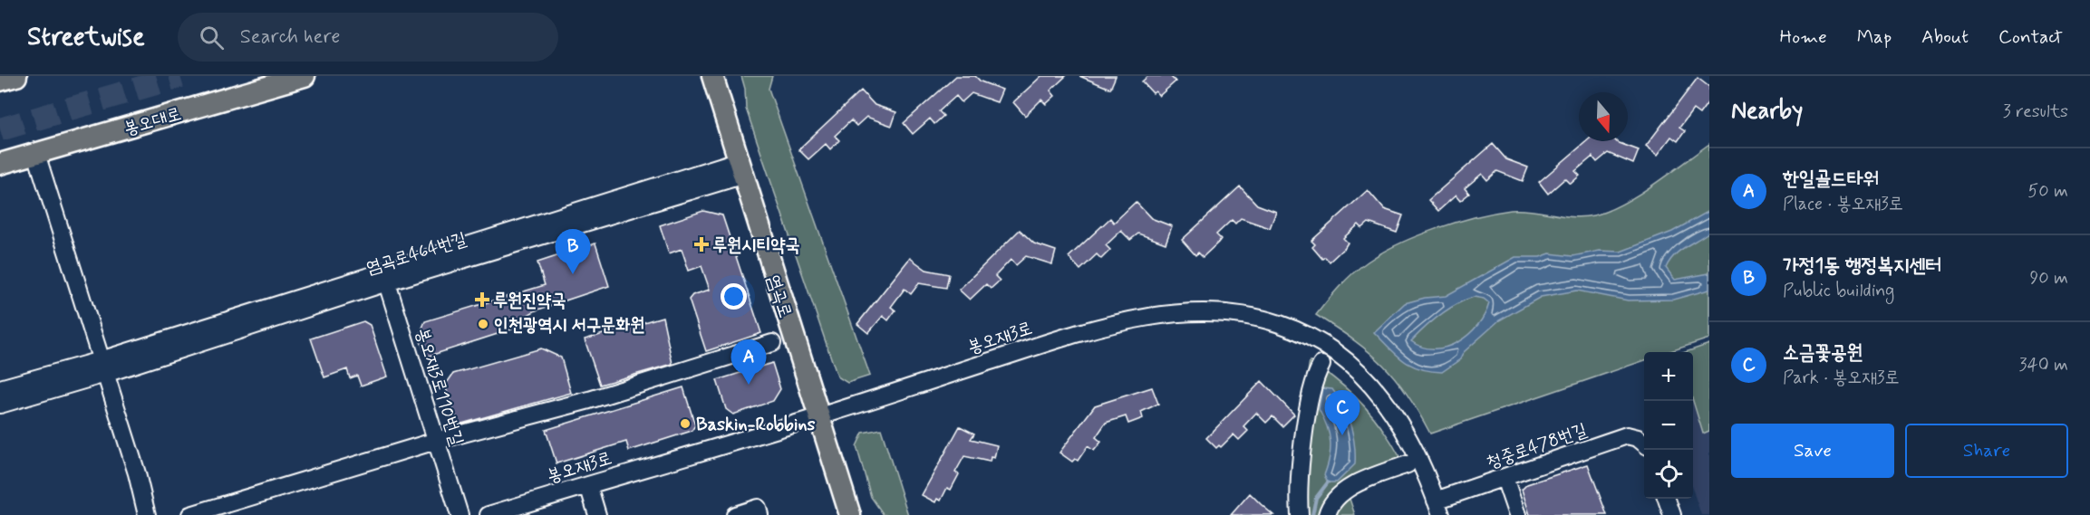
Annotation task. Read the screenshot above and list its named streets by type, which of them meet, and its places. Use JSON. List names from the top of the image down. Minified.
{"streets":{"main road":["봉오대로","염곡로"],"street":["염곡로464번길","봉오재3로","봉오재3로110번길","청중로478번길"]},"crossings":[["염곡로464번길","염곡로"],["염곡로464번길","봉오재3로110번길"],["염곡로","봉오재3로"],["봉오재3로","청중로478번길"]],"places":{"health":["루원시티약국","루원진약국"],"other":["인천광역시 서구문화원","Baskin-Robbins"]},"north":"bottom","page":{"header":"Streetwise","search":"Search here","nav":["Home","Map","About","Contact"],"heading":["Nearby","3 results"],"list":[{"mark":"A","name":"한일골드타워","note":"Place · 봉오재3로","value":"50 m"},{"mark":"B","name":"가정1동 행정복지센터","note":"Public building","value":"90 m"},{"mark":"C","name":"소금꽃공원","note":"Park · 봉오재3로","value":"340 m"}],"pins":["B","A","C"],"map_buttons":["+","−"],"buttons":["Save","Share"]}}
